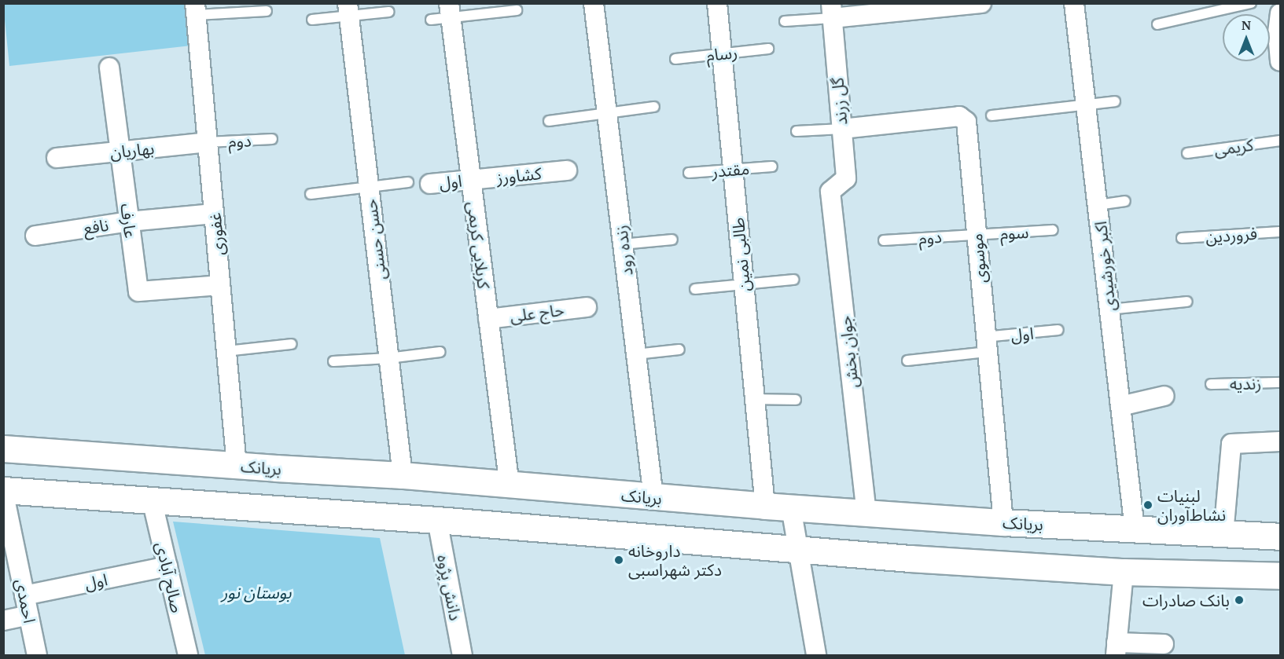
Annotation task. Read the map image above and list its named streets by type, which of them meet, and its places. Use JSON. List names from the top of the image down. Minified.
{"streets":{"main road":["بریانک"],"street":["گل زرند","بهاریان","کشاورز","اول","عارف","نافع","غفوری","حسن حسنی","کربلایی کریمی","زنده رود","طالبی نمین","موسوی","اکبر خورشیدی","حاج علی","جوان بخش","صالح آبادی","دانش پژوه","احمدی"],"lane":["رسام","دوم","کریمی","مقتدر","سوم","فروردین","زندیه"]},"crossings":[["رسام","طالبی نمین"],["گل زرند","موسوی"],["گل زرند","جوان بخش"],["دوم","بهاریان"],["دوم","سوم"],["دوم","غفوری"],["دوم","موسوی"],["بهاریان","عارف"],["بهاریان","غفوری"],["مقتدر","طالبی نمین"],["کشاورز","اول"],["کشاورز","کربلایی کریمی"],["اول","کربلایی کریمی"],["اول","موسوی"],["اول","صالح آبادی"],["اول","احمدی"],["عارف","نافع"],["عارف","غفوری"],["نافع","غفوری"],["سوم","موسوی"],["غفوری","بریانک"],["حسن حسنی","بریانک"],["کربلایی کریمی","حاج علی"],["کربلایی کریمی","بریانک"],["زنده رود","بریانک"],["طالبی نمین","بریانک"],["موسوی","بریانک"],["اکبر خورشیدی","بریانک"],["جوان بخش","بریانک"]],"parks":["بوستان نور"],"places":["لبنیات نشاط‌آوران","داروخانه دکتر شهراسبی","بانک صادرات"],"north":"top"}
